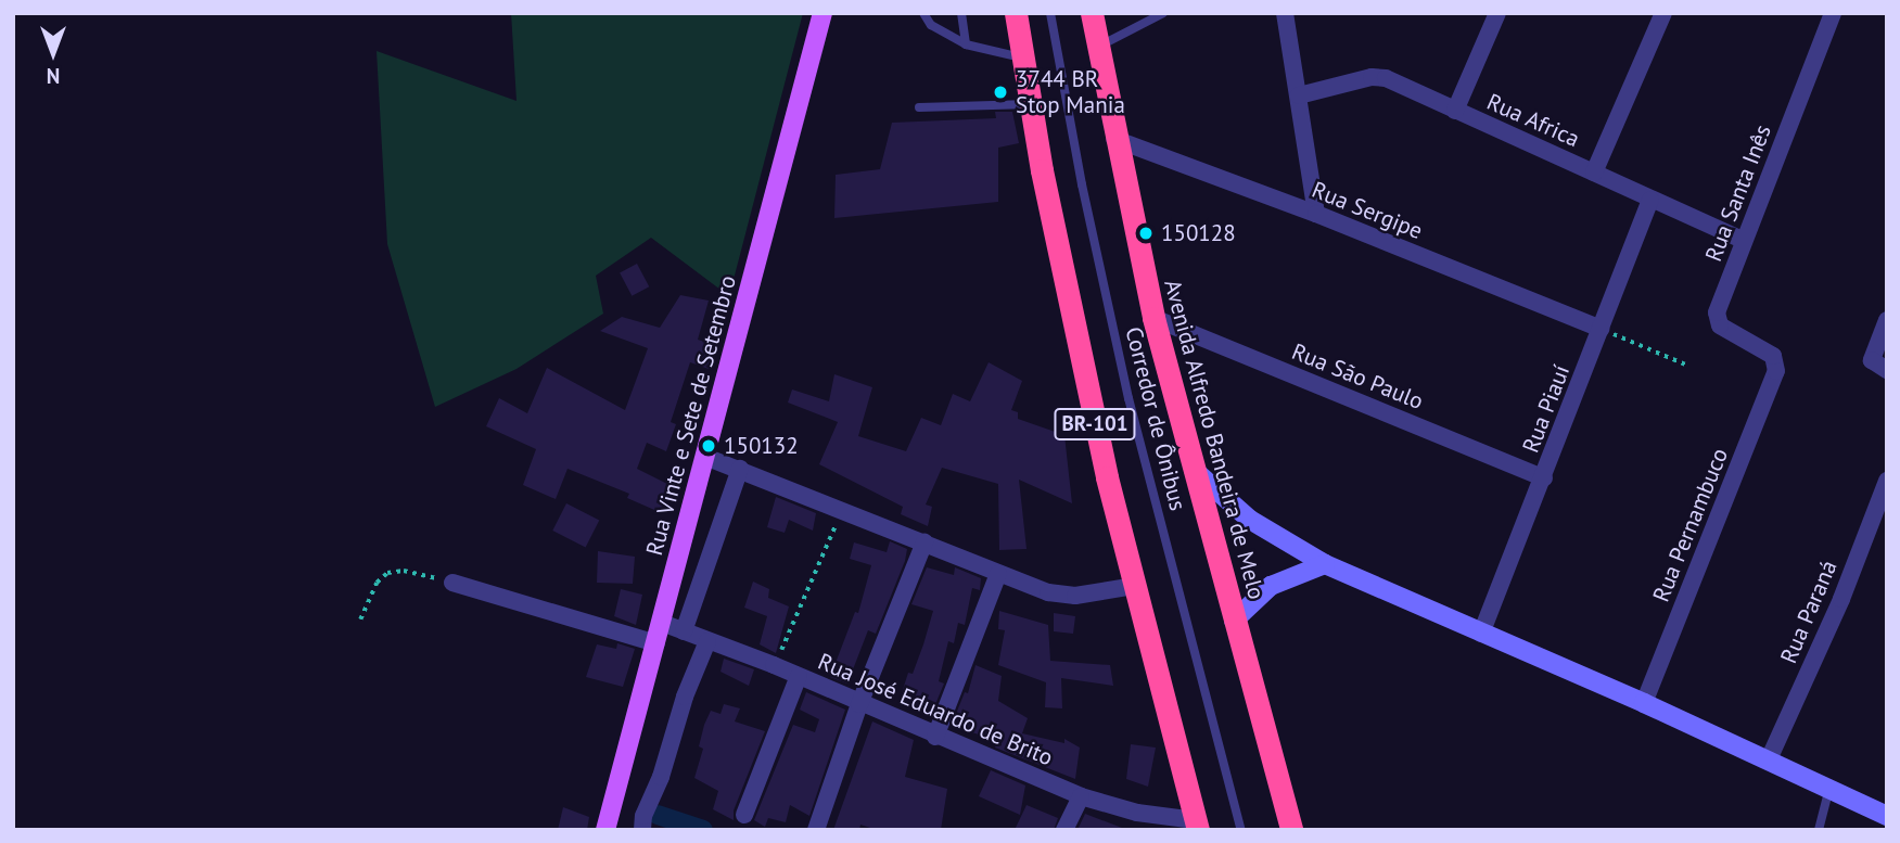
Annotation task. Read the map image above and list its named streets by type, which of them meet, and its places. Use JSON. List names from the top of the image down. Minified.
{"streets":{"highway":["BR-101","Avenida Alfredo Bandeira de Melo"],"main road":["Rua Vinte e Sete de Setembro"],"street":["Rua Africa","Rua Santa Inês","Rua Sergipe","Rua São Paulo","Rua Piauí","Rua Pernambuco","Rua Paraná","Rua José Eduardo de Brito"],"lane":["Corredor de Ônibus"]},"crossings":[["Rua Africa","Rua Santa Inês"],["Rua Africa","Rua Piauí"],["Rua Santa Inês","Rua Pernambuco"],["Rua Sergipe","Rua Piauí"],["Rua Sergipe","Avenida Alfredo Bandeira de Melo"],["Rua São Paulo","Rua Piauí"],["Rua São Paulo","Avenida Alfredo Bandeira de Melo"],["Rua Vinte e Sete de Setembro","Rua José Eduardo de Brito"],["BR-101","Rua José Eduardo de Brito"]],"places":["3744 BR Stop Mania","150128","150132"],"north":"bottom"}
